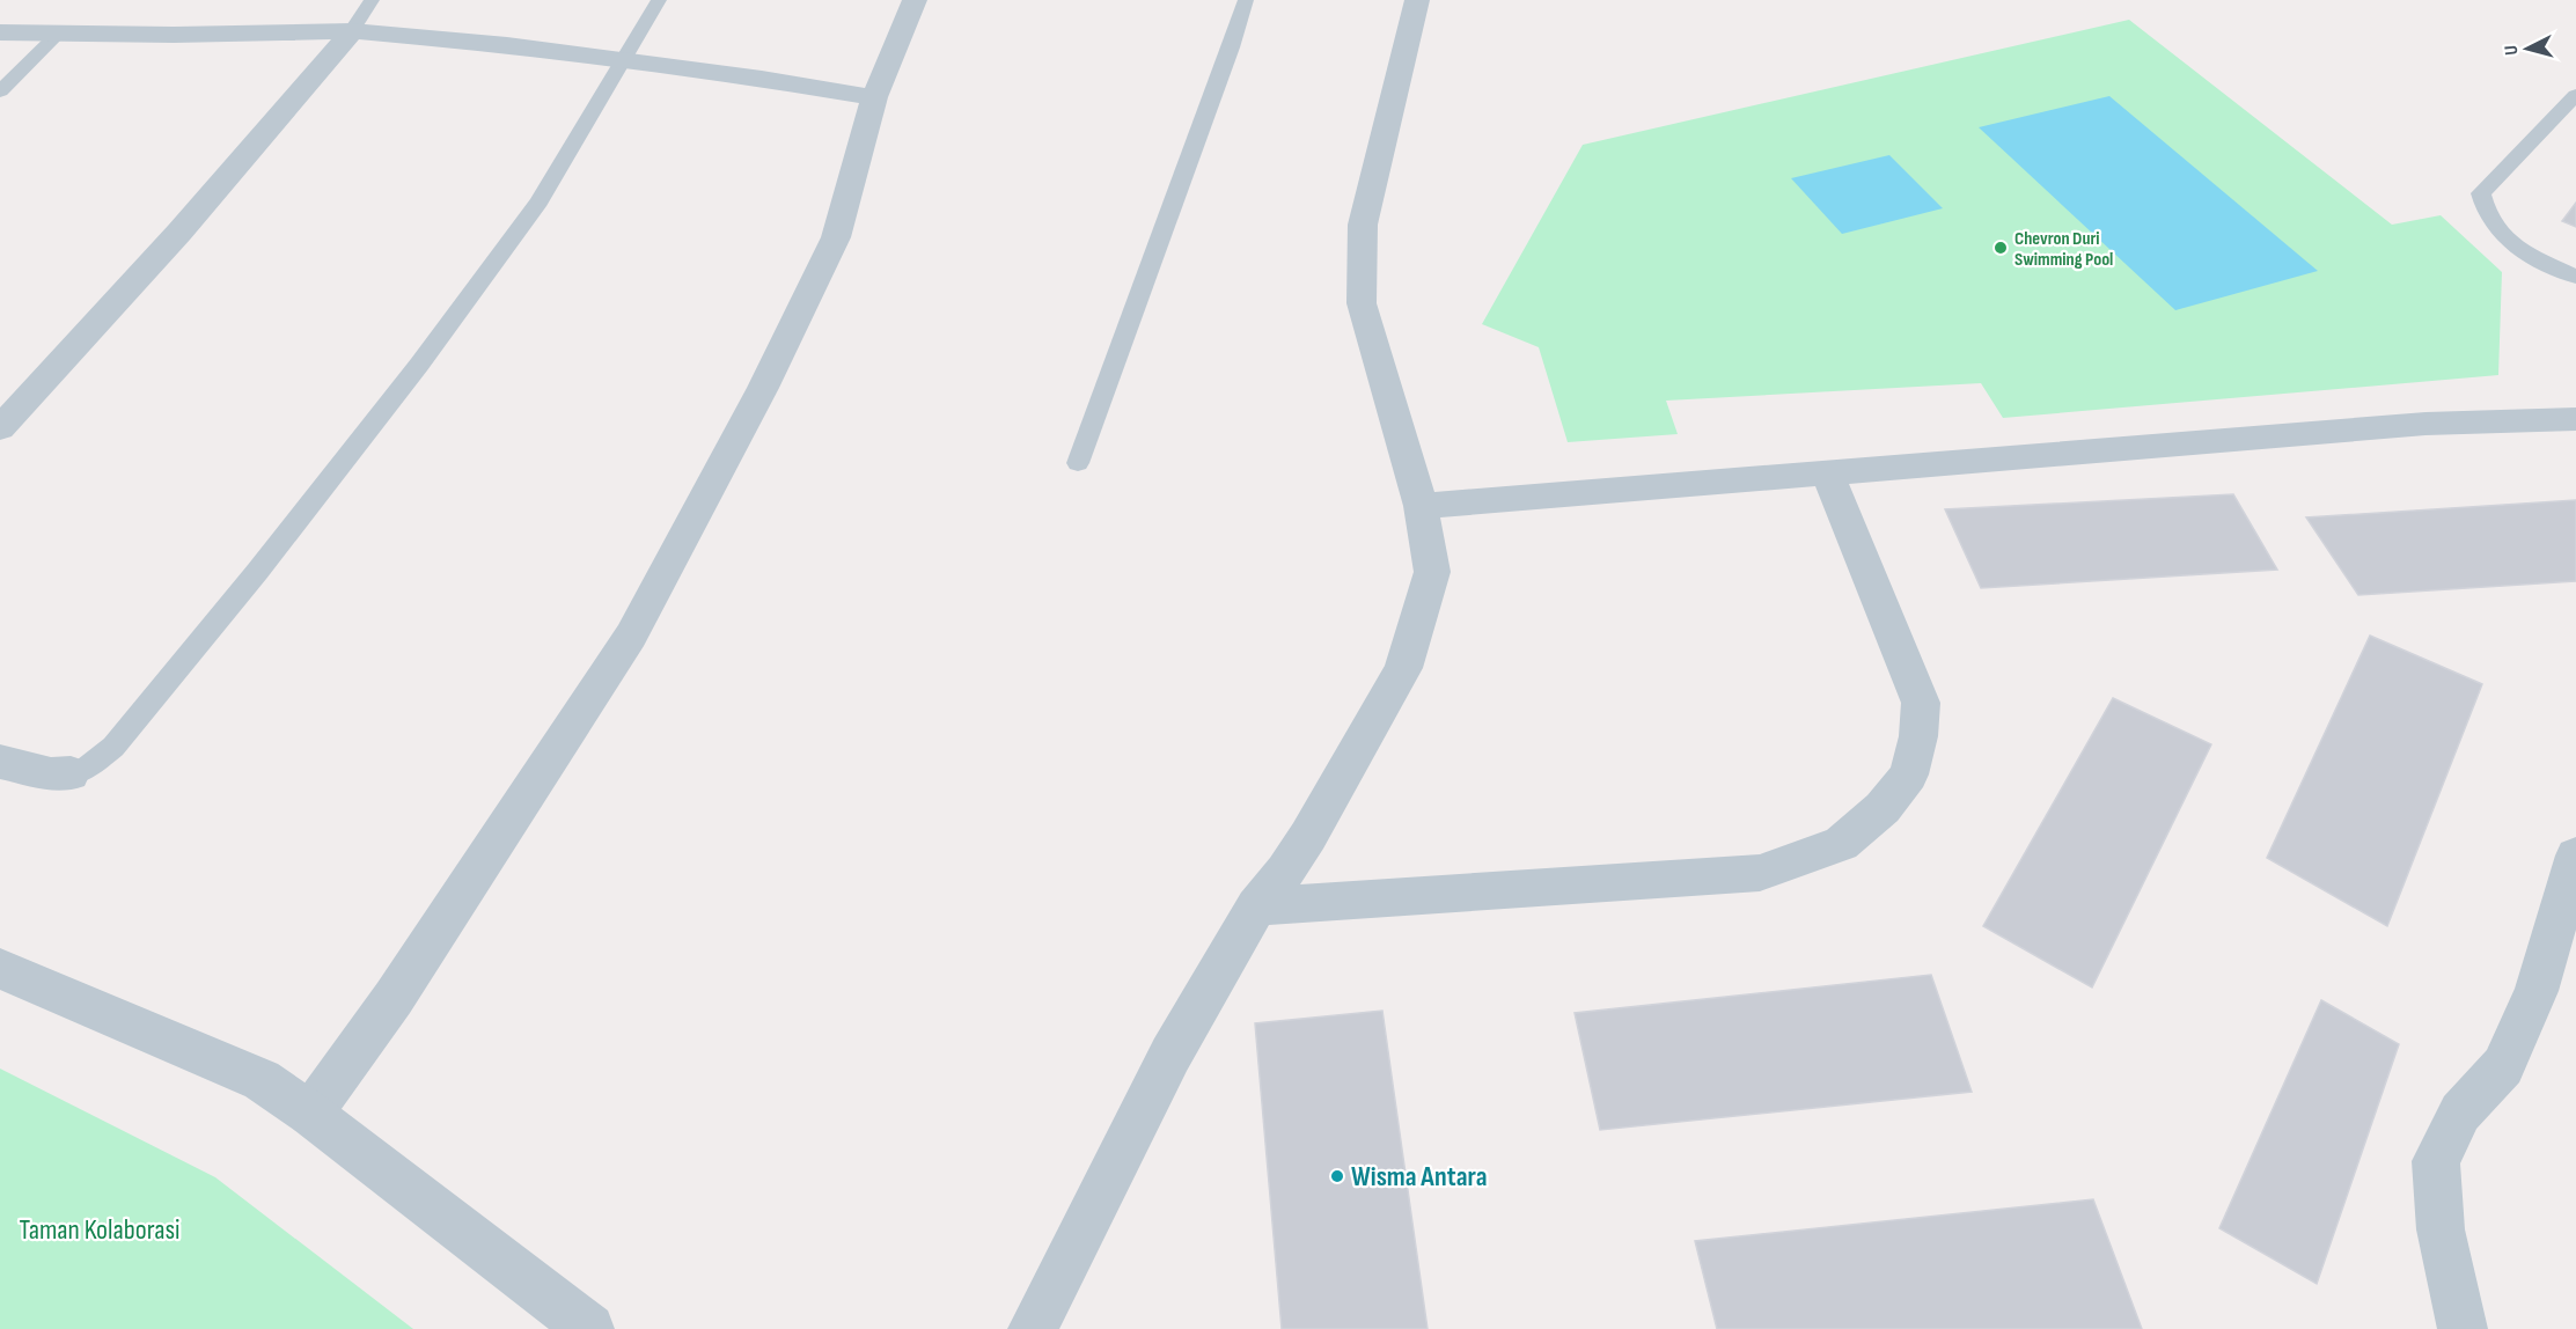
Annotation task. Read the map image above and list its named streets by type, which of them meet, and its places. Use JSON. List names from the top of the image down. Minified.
{"parks":["Taman Kolaborasi"],"places":["Chevron Duri Swimming Pool","Wisma Antara"],"north":"left"}
